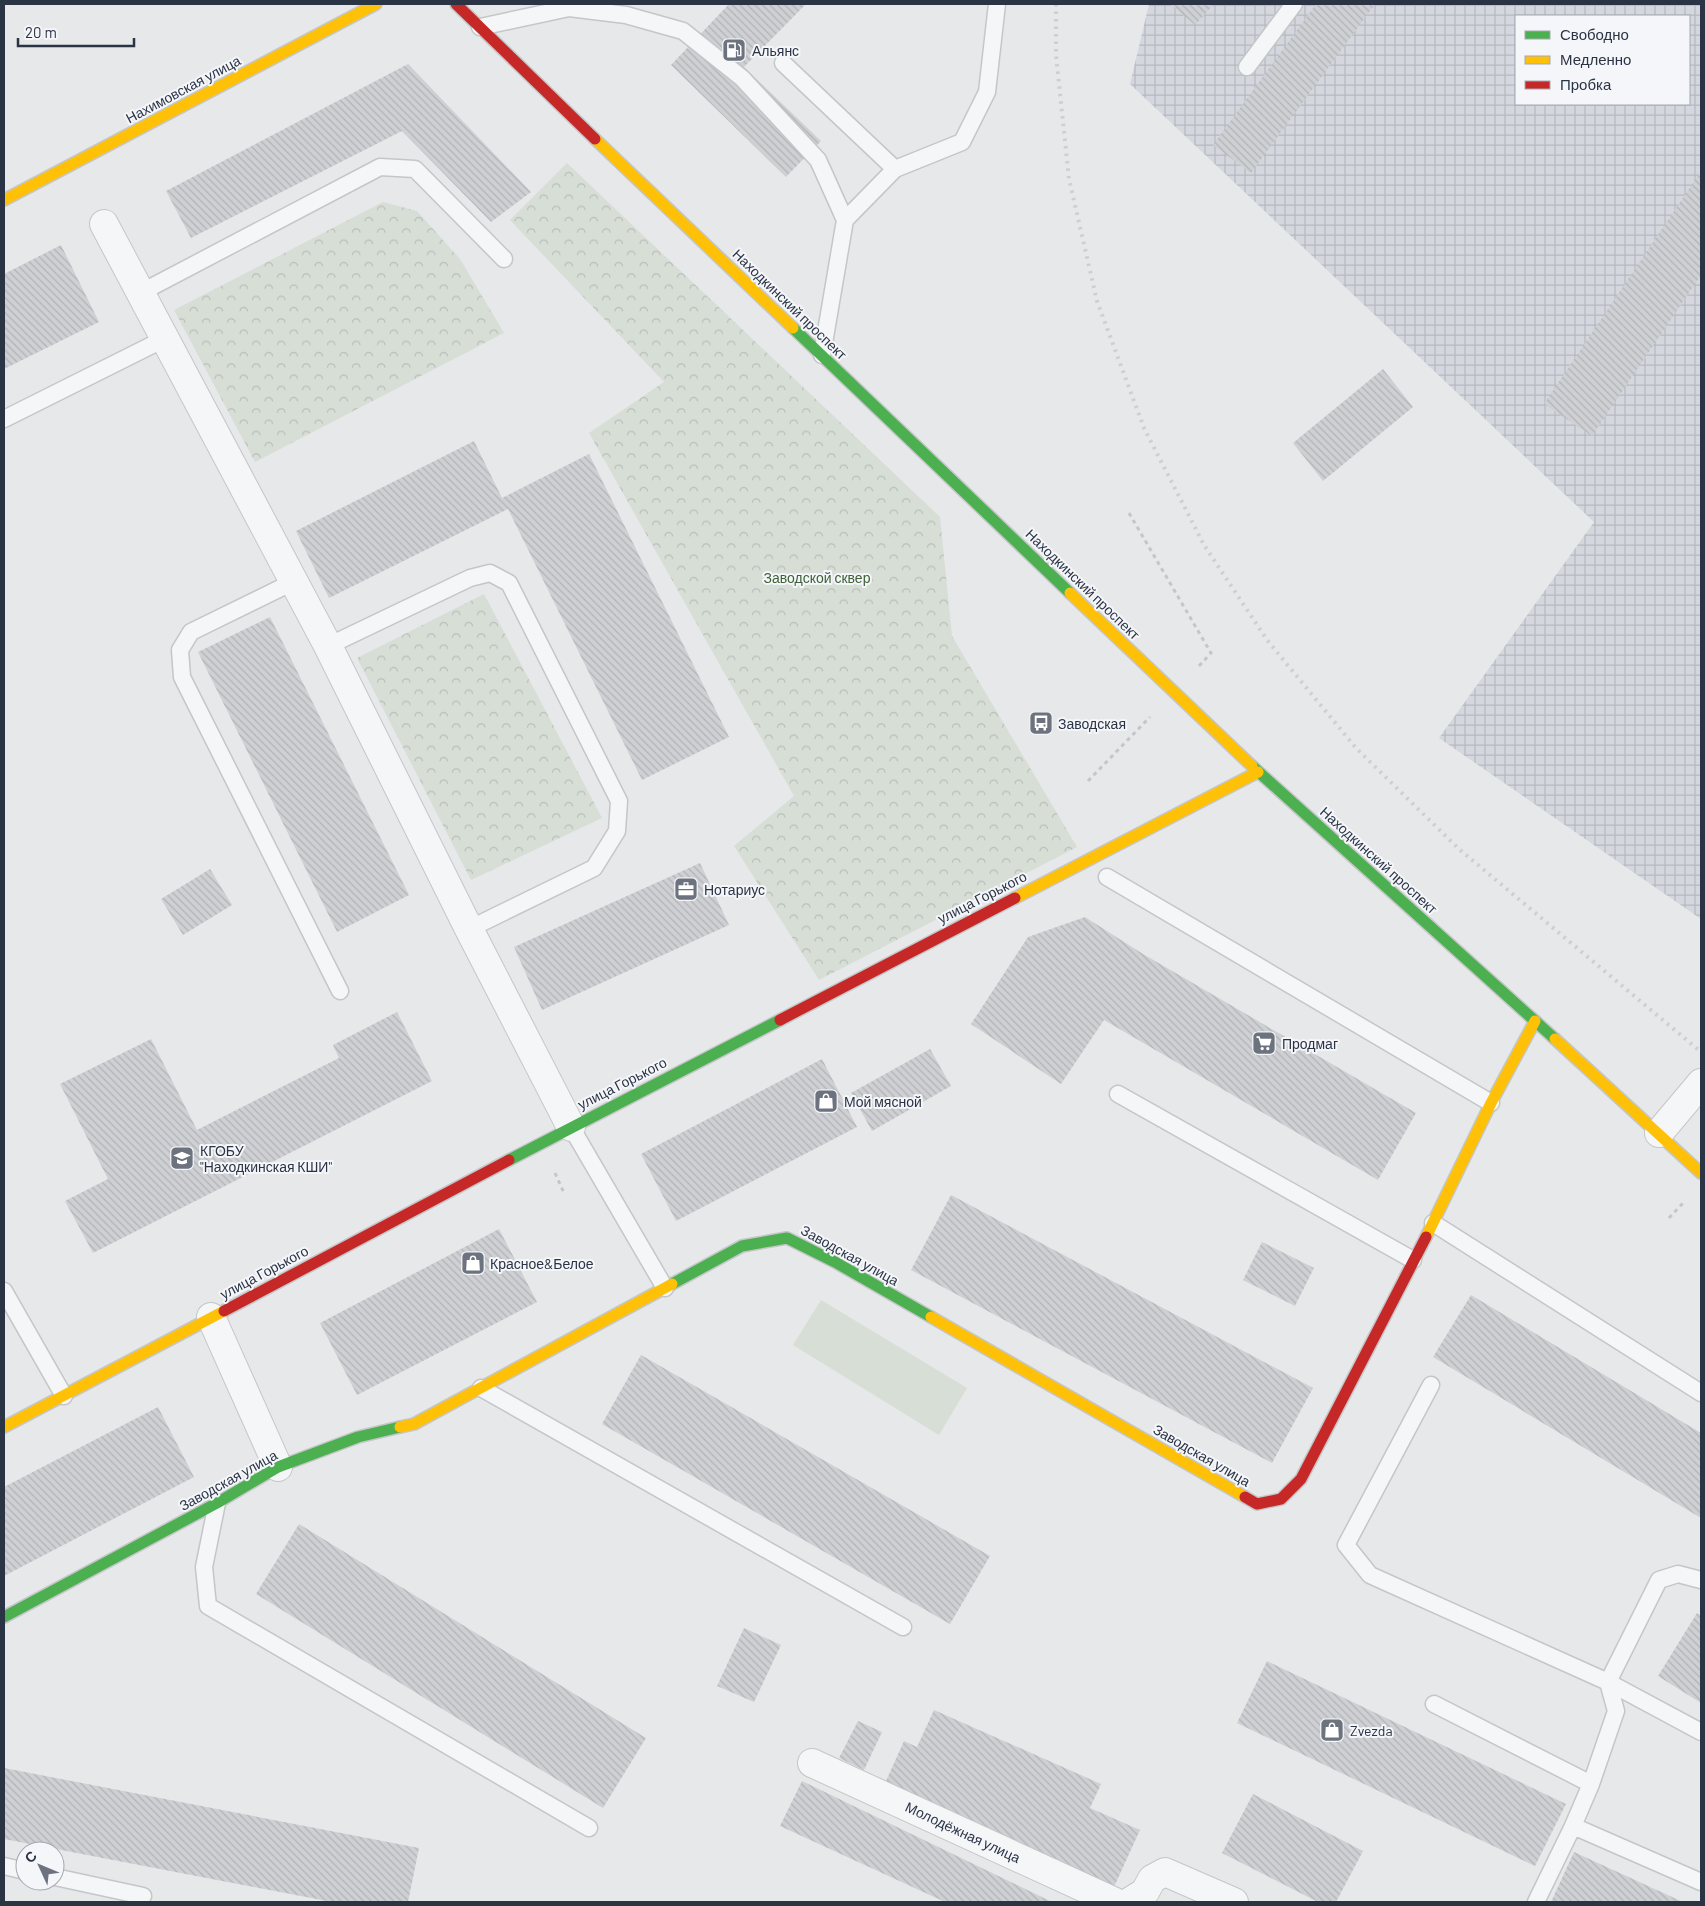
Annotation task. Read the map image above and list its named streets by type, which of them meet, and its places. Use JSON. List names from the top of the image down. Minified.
{"streets":{"main road":["Нахимовская улица","Находкинский проспект","улица Горького","Заводская улица"],"street":["Молодёжная улица"]},"crossings":[["Находкинский проспект","улица Горького"],["Находкинский проспект","Заводская улица"]],"parks":["Заводской сквер"],"places":{"fuel station":["Альянс"],"bus stop":["Заводская"],"office":["Нотариус"],"supermarket":["Продмаг"],"shop":["Мой мясной","Красное&Белое","Zvezda"],"school or university":["КГОБУ \"Находкинская КШИ\""]},"legend":["Свободно","Медленно","Пробка"],"scale_bar":"20 m","north":"top left"}
